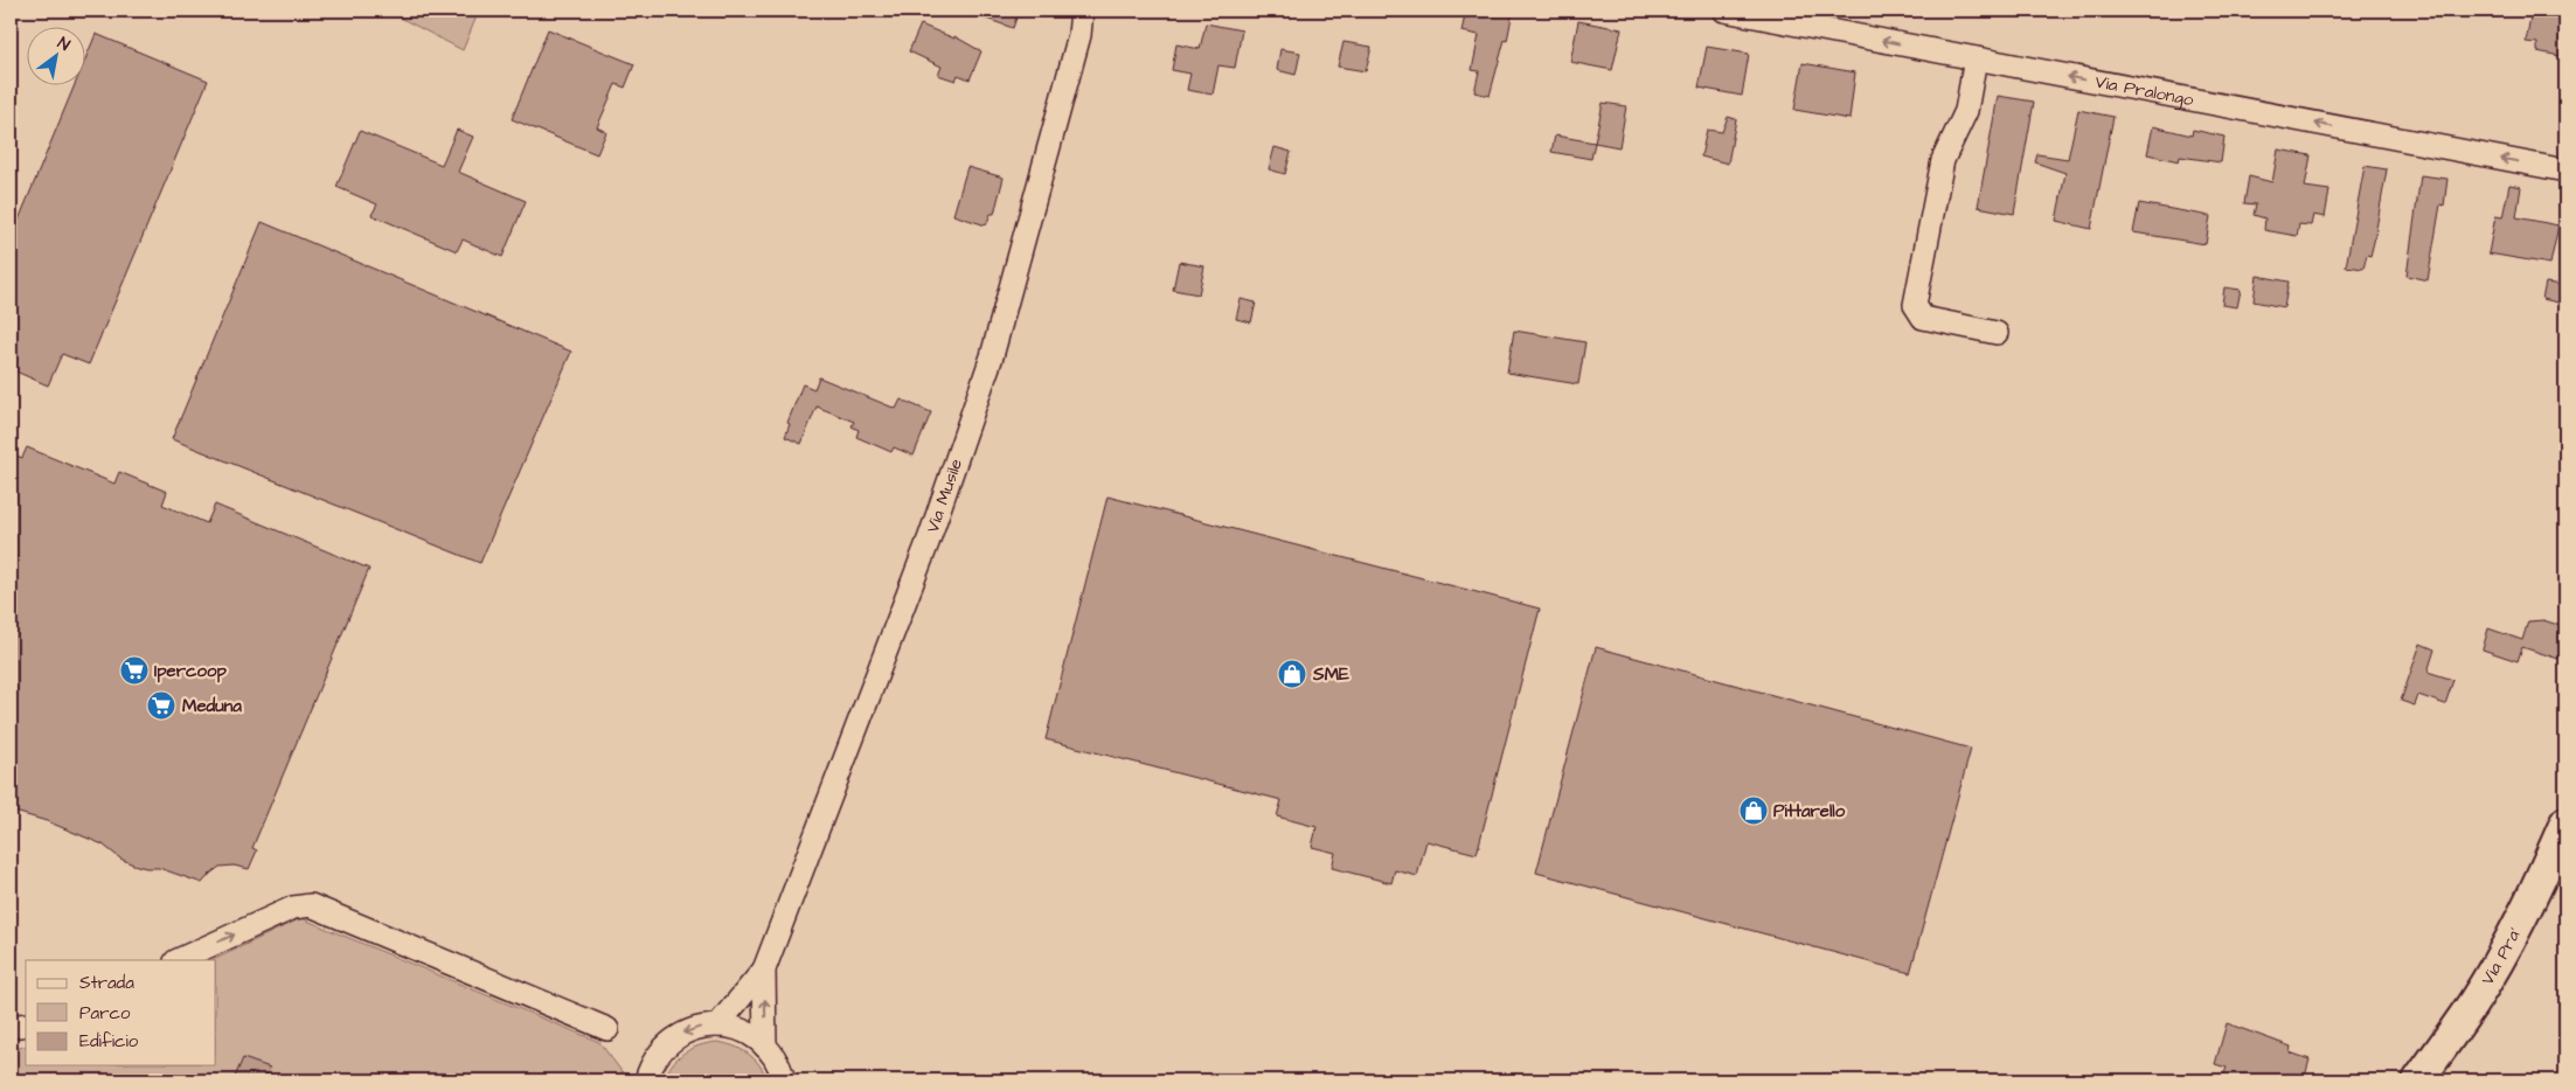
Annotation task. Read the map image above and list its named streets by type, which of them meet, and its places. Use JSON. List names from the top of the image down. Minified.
{"streets":{"street":["Via Pralongo","Via Musile","Via Pra'"]},"one_way":["Via Pralongo"],"places":{"supermarket":["Ipercoop","Meduna"],"shop":["SME","Pittarello"]},"legend":["Strada","Parco","Edificio"],"north":"top right"}
